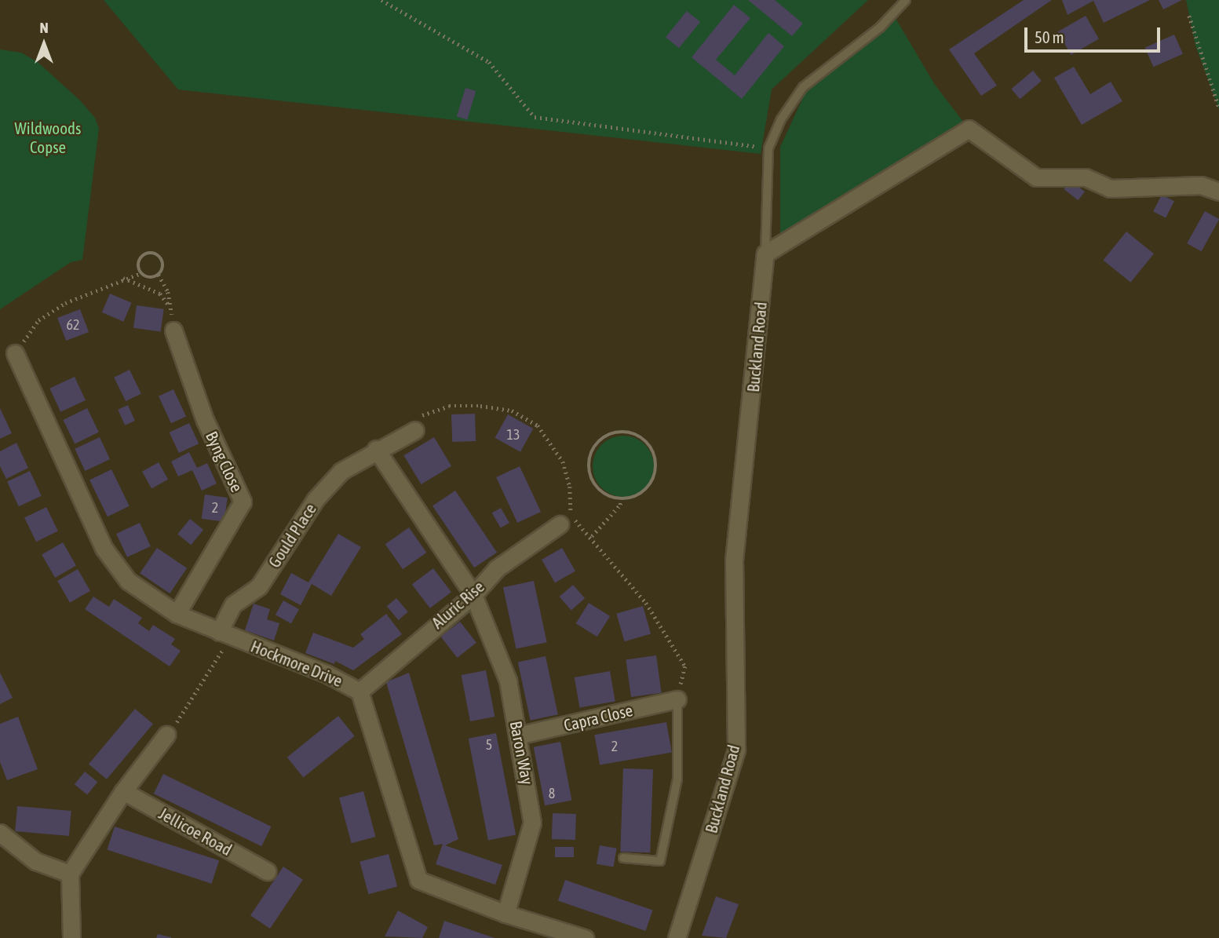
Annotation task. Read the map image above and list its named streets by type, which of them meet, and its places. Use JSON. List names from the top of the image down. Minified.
{"streets":{"street":["Buckland Road","Byng Close","Gould Place","Aluric Rise","Hockmore Drive","Capra Close","Baron Way","Jellicoe Road"]},"crossings":[["Byng Close","Hockmore Drive"],["Gould Place","Hockmore Drive"],["Aluric Rise","Hockmore Drive"],["Aluric Rise","Baron Way"],["Hockmore Drive","Baron Way"],["Capra Close","Baron Way"]],"parks":["Wildwoods Copse"],"house_numbers":["62","13","2","5","2","8"],"scale_bar":"50 m","north":"top"}
